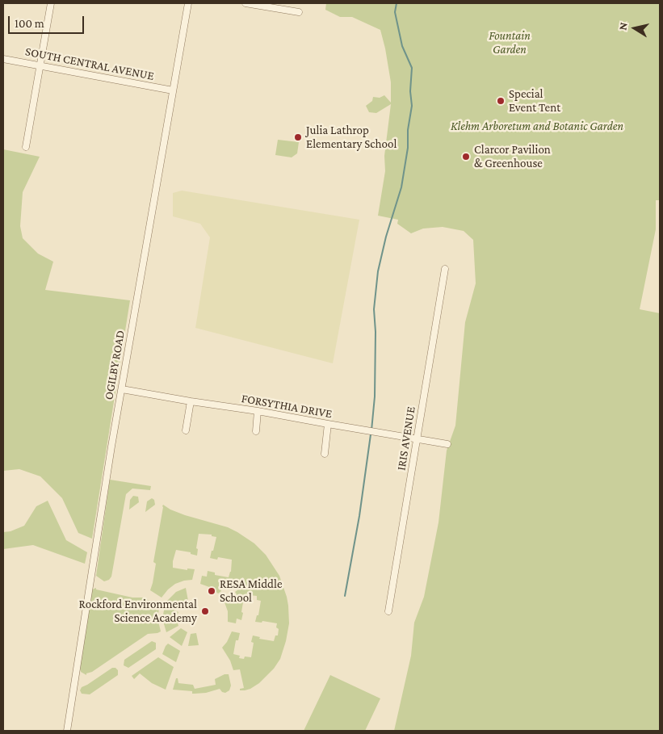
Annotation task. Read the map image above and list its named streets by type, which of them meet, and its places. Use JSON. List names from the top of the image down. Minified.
{"streets":{"street":["SOUTH CENTRAL AVENUE","OGILBY ROAD","FORSYTHIA DRIVE","IRIS AVENUE"]},"crossings":[["SOUTH CENTRAL AVENUE","OGILBY ROAD"],["OGILBY ROAD","FORSYTHIA DRIVE"],["FORSYTHIA DRIVE","IRIS AVENUE"]],"parks":["Fountain Garden","Klehm Arboretum and Botanic Garden"],"places":["Special Event Tent","Julia Lathrop Elementary School","Clarcor Pavilion & Greenhouse","RESA Middle School","Rockford Environmental Science Academy"],"scale_bar":"100 m","north":"left"}
